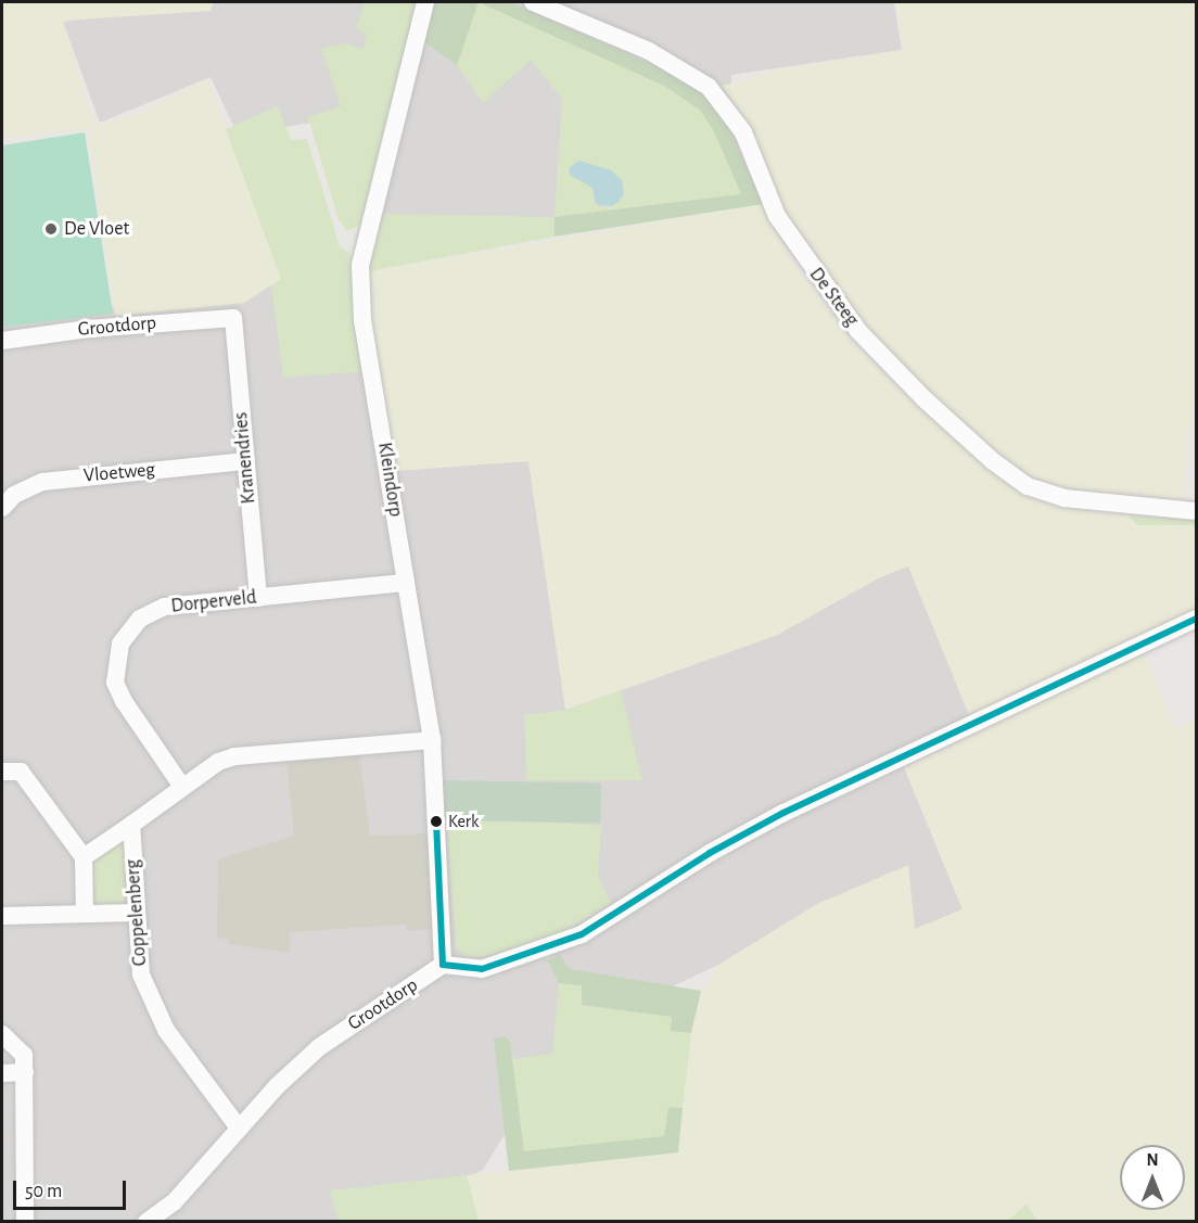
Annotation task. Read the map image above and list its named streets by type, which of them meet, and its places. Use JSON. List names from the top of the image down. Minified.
{"streets":{"street":["De Steeg","Grootdorp","Kranendries","Vloetweg","Kleindorp","Dorperveld","Coppelenberg"]},"crossings":[["Grootdorp","Kranendries"],["Grootdorp","Kleindorp"],["Grootdorp","Coppelenberg"],["Kranendries","Vloetweg"],["Kranendries","Dorperveld"],["Kleindorp","Dorperveld"],["Kleindorp","Coppelenberg"],["Dorperveld","Coppelenberg"]],"places":["De Vloet","Kerk"],"scale_bar":"50 m","north":"top"}
